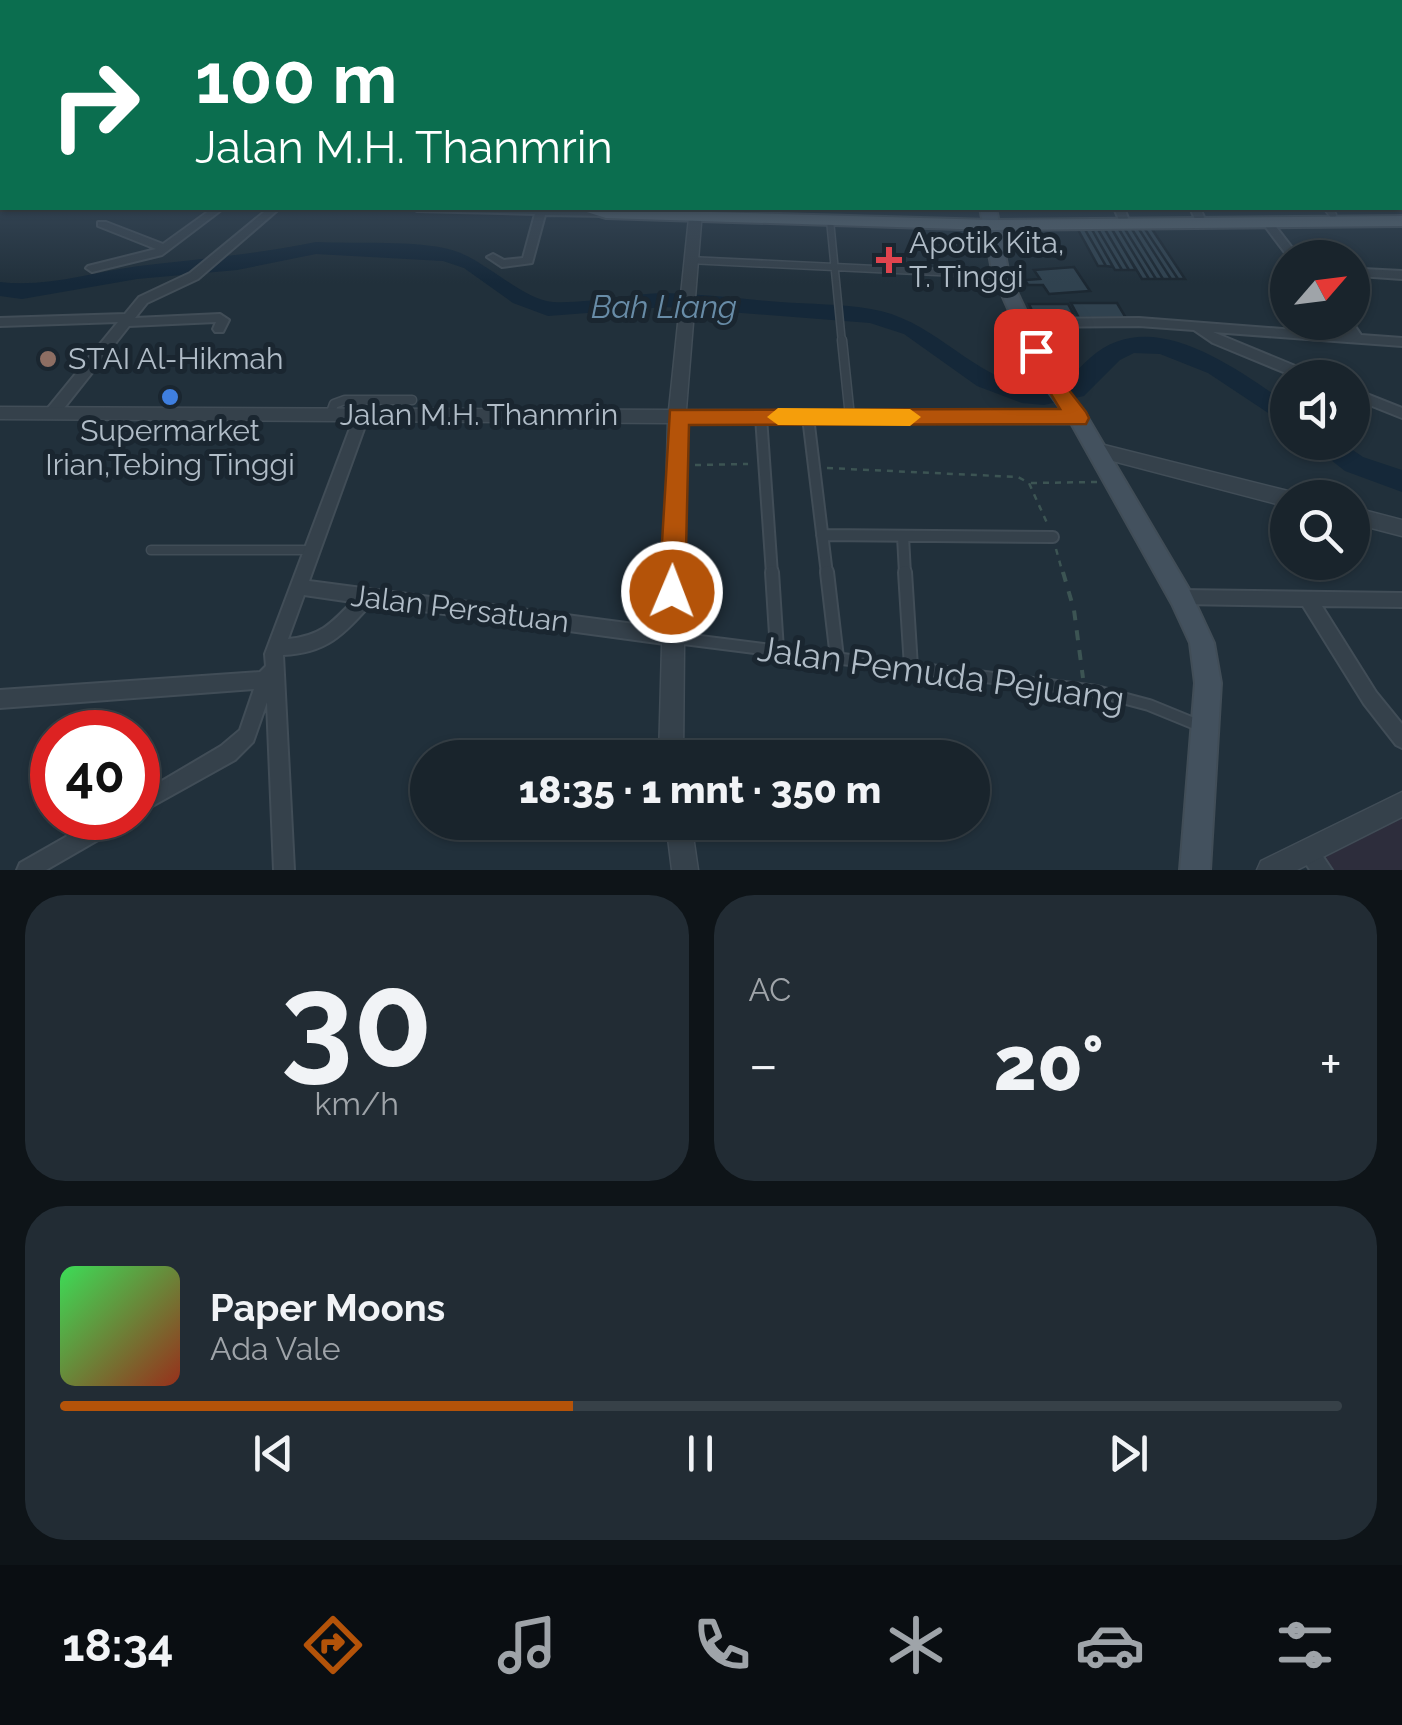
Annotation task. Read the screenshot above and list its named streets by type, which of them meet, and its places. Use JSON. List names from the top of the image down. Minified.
{"streets":{"street":["Jalan M.H. Thanmrin","Jalan Persatuan"],"lane":["Jalan Pemuda Pejuang"]},"crossings":[["Jalan Persatuan","Jalan Pemuda Pejuang"]],"water":["Bah Liang"],"places":{"health":["Apotik Kita, T. Tinggi"],"other":["STAI Al-Hikmah","Supermarket Irian,Tebing Tinggi"]},"north":"top right","page":{"turn":["100 m","Jalan M.H. Thanmrin"],"limit":"40","trip":"18:35 · 1 mnt · 350 m","tile":[["30","km/h"],"AC"],"heat":["−","20°","+"],"song":["Paper Moons","Ada Vale"],"tabs":"18:34"}}
